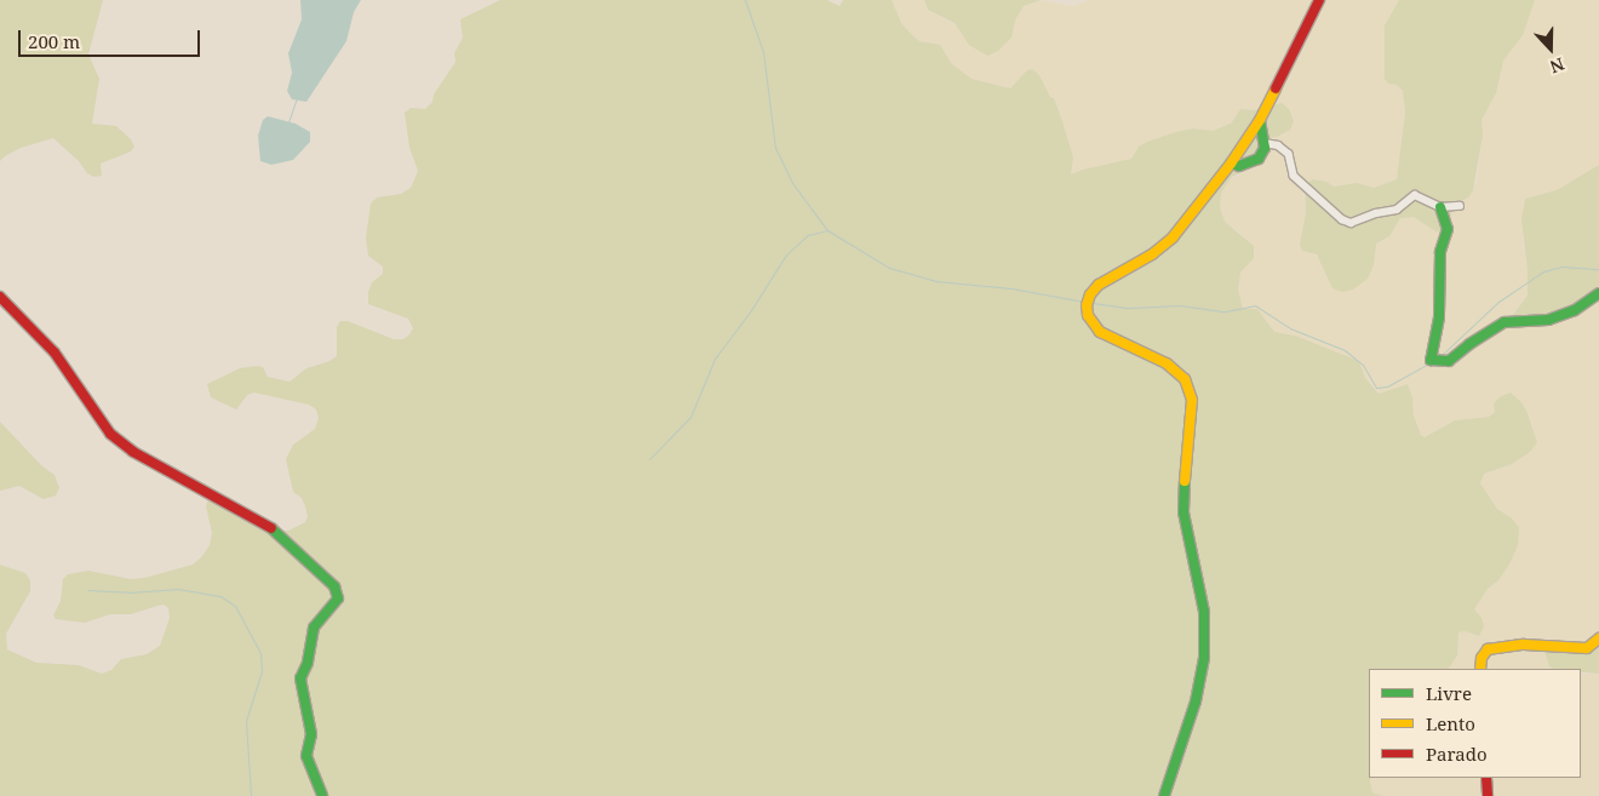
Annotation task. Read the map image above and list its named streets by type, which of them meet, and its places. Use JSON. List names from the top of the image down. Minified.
{"legend":["Livre","Lento","Parado"],"scale_bar":"200 m","north":"bottom"}
